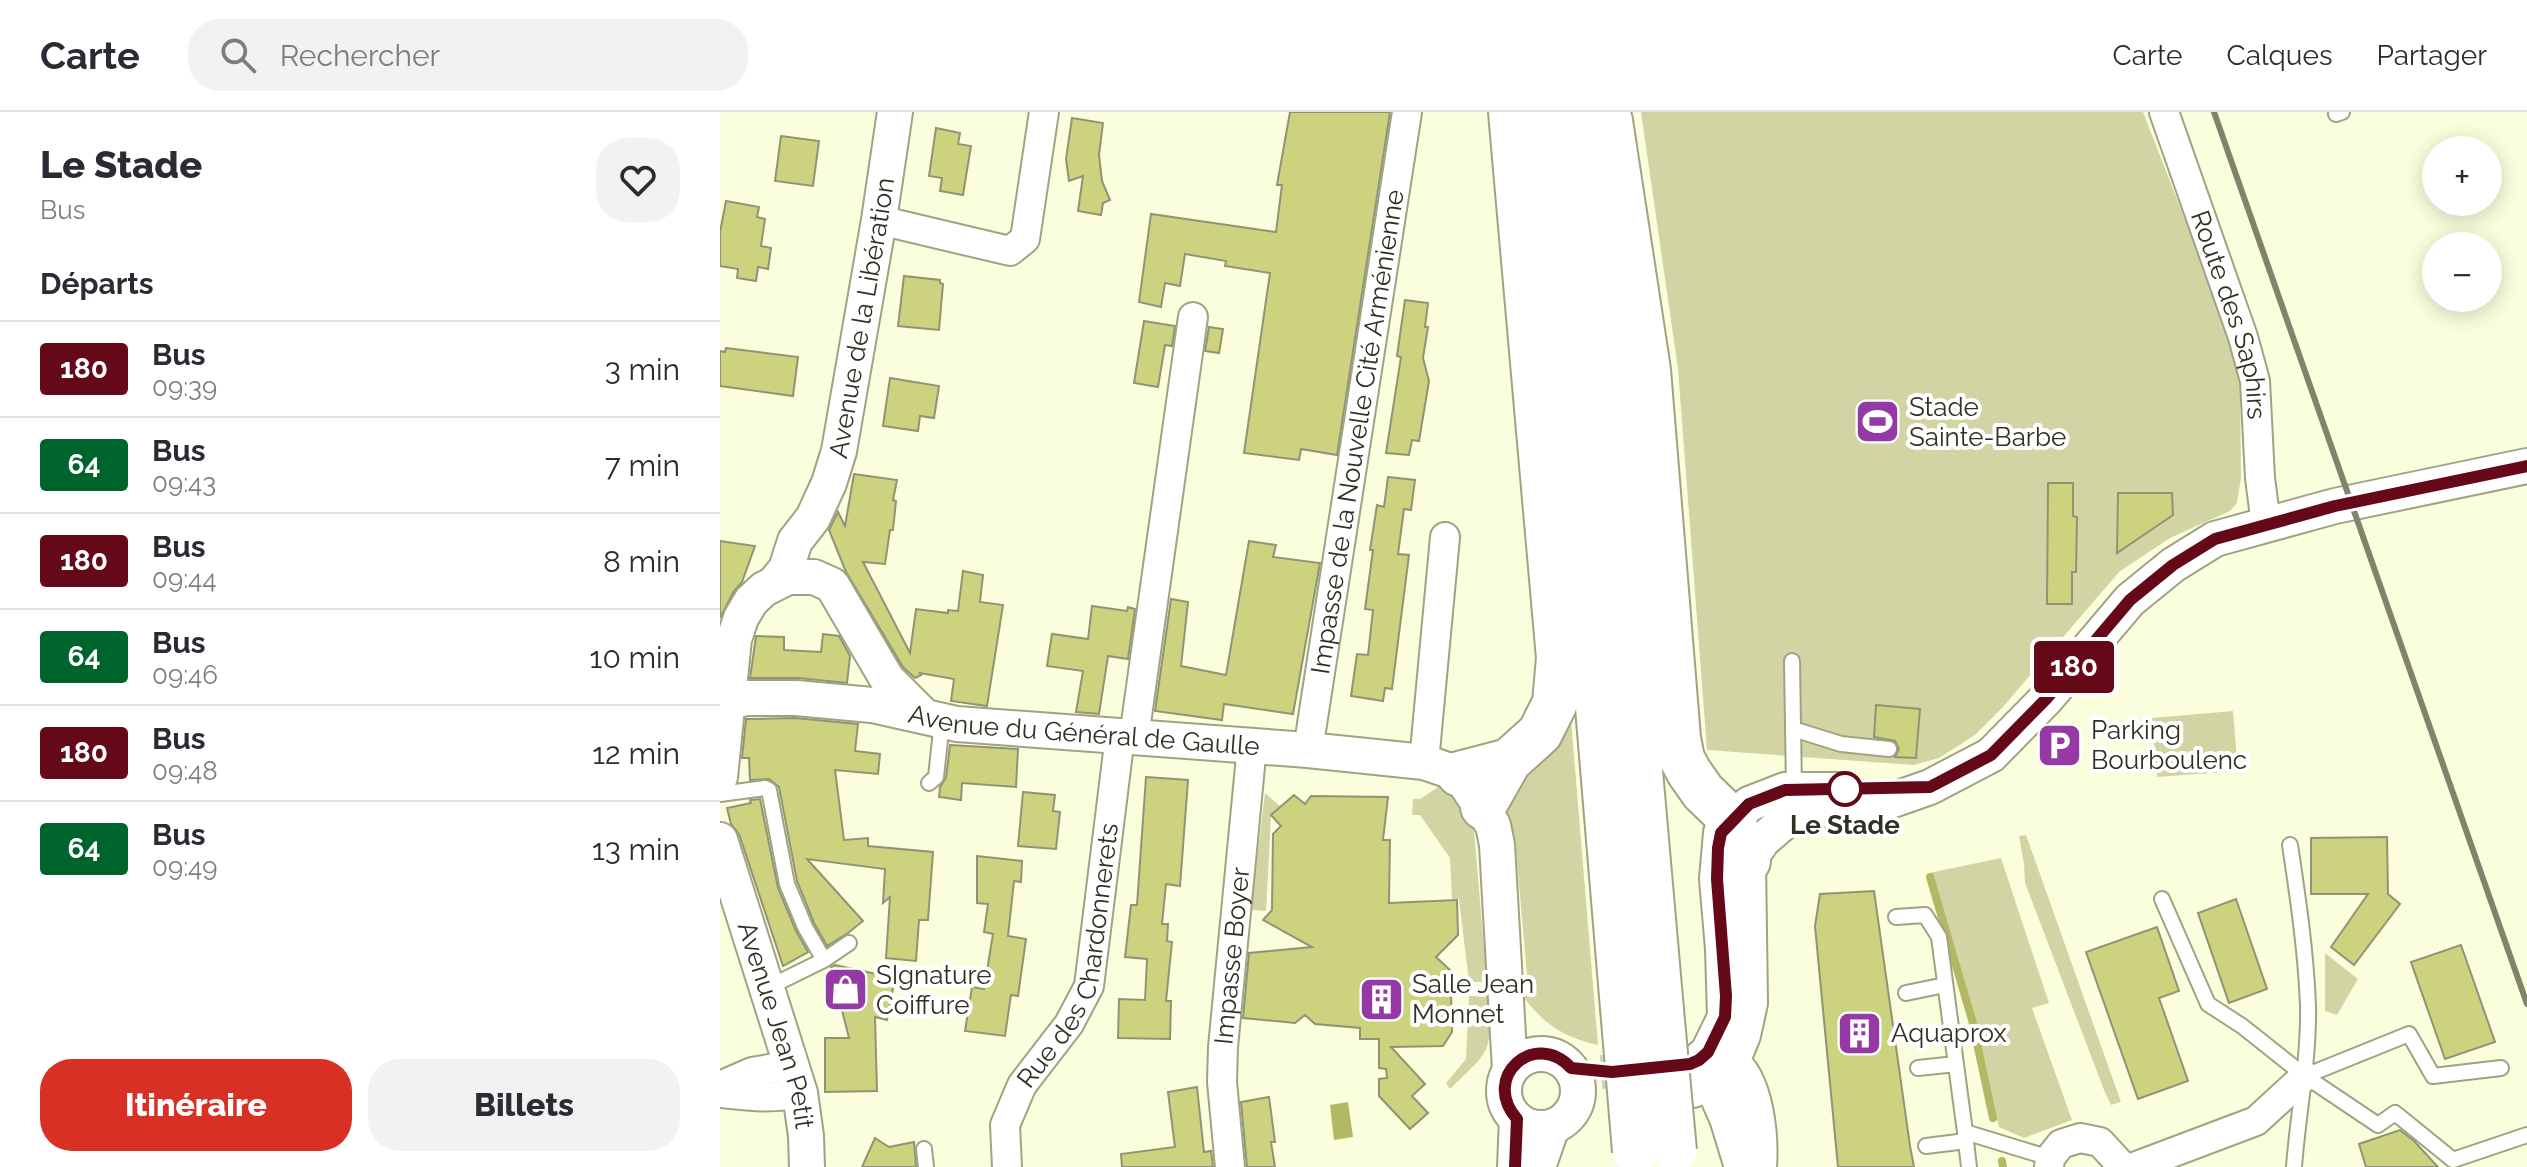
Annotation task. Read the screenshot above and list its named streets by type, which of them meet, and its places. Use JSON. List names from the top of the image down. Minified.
{"streets":{"street":["Route des Saphirs","Avenue de la Libération","Impasse de la Nouvelle Cité Arménienne","Avenue du Général de Gaulle","Rue des Chardonnerets","Impasse Boyer","Avenue Jean Petit"]},"crossings":[["Impasse de la Nouvelle Cité Arménienne","Avenue du Général de Gaulle"],["Avenue du Général de Gaulle","Rue des Chardonnerets"],["Avenue du Général de Gaulle","Impasse Boyer"]],"places":{"sports":["Stade Sainte-Barbe"],"parking":["Parking Bourboulenc"],"other":["Le Stade"],"shop":["SIgnature Coiffure"],"building":["Salle Jean Monnet","Aquaprox"]},"lines":["bus line 180"],"page":{"header":"Carte","search":"Rechercher","nav":["Carte","Calques","Partager"],"heading":[["Le Stade","Bus"],"Départs"],"on_map":"180","map_buttons":["+","−"],"list":[{"mark":"180","name":"Bus","note":"09:39","value":"3 min"},{"mark":"64","name":"Bus","note":"09:43","value":"7 min"},{"mark":"180","name":"Bus","note":"09:44","value":"8 min"},{"mark":"64","name":"Bus","note":"09:46","value":"10 min"},{"mark":"180","name":"Bus","note":"09:48","value":"12 min"},{"mark":"64","name":"Bus","note":"09:49","value":"13 min"}],"buttons":["Itinéraire","Billets"]}}
